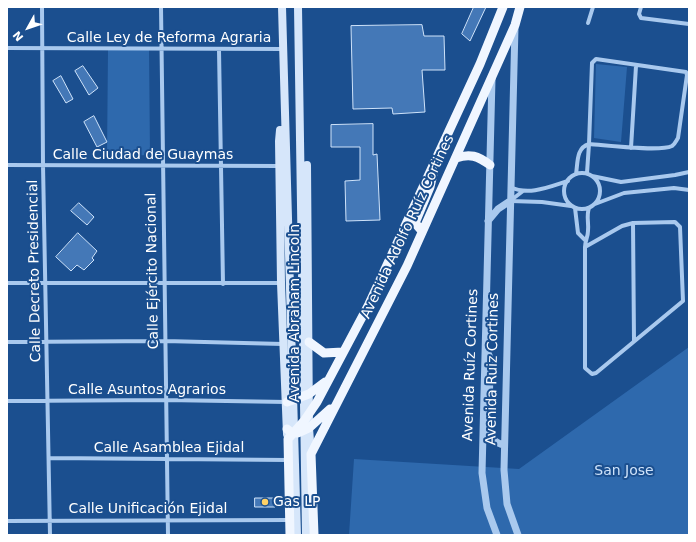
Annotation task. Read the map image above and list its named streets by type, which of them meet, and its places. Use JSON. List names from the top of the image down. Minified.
{"streets":{"main road":["Avenida Adolfo Ruíz Cortines","Avenida Abraham Lincoln"],"street":["Calle Ley de Reforma Agraria","Calle Ciudad de Guaymas","Calle Decreto Presidencial","Calle Ejército Nacional","Avenida Ruíz Cortines","Avenida Ruiz Cortines","Calle Asuntos Agrarios","Calle Asamblea Ejidal","Calle Unificación Ejidal"]},"crossings":[["Calle Ley de Reforma Agraria","Calle Decreto Presidencial"],["Calle Ley de Reforma Agraria","Calle Ejército Nacional"],["Calle Ciudad de Guaymas","Calle Decreto Presidencial"],["Calle Ciudad de Guaymas","Calle Ejército Nacional"],["Calle Ciudad de Guaymas","Avenida Abraham Lincoln"],["Avenida Adolfo Ruíz Cortines","Avenida Abraham Lincoln"],["Avenida Adolfo Ruíz Cortines","Avenida Ruíz Cortines"],["Calle Decreto Presidencial","Calle Asuntos Agrarios"],["Calle Decreto Presidencial","Calle Asamblea Ejidal"],["Calle Decreto Presidencial","Calle Unificación Ejidal"],["Calle Ejército Nacional","Calle Asuntos Agrarios"],["Calle Ejército Nacional","Calle Asamblea Ejidal"],["Calle Ejército Nacional","Calle Unificación Ejidal"],["Avenida Abraham Lincoln","Calle Asuntos Agrarios"],["Avenida Abraham Lincoln","Calle Asamblea Ejidal"],["Avenida Abraham Lincoln","Calle Unificación Ejidal"]],"parks":["San Jose"],"places":["Gas LP"],"north":"bottom left"}
